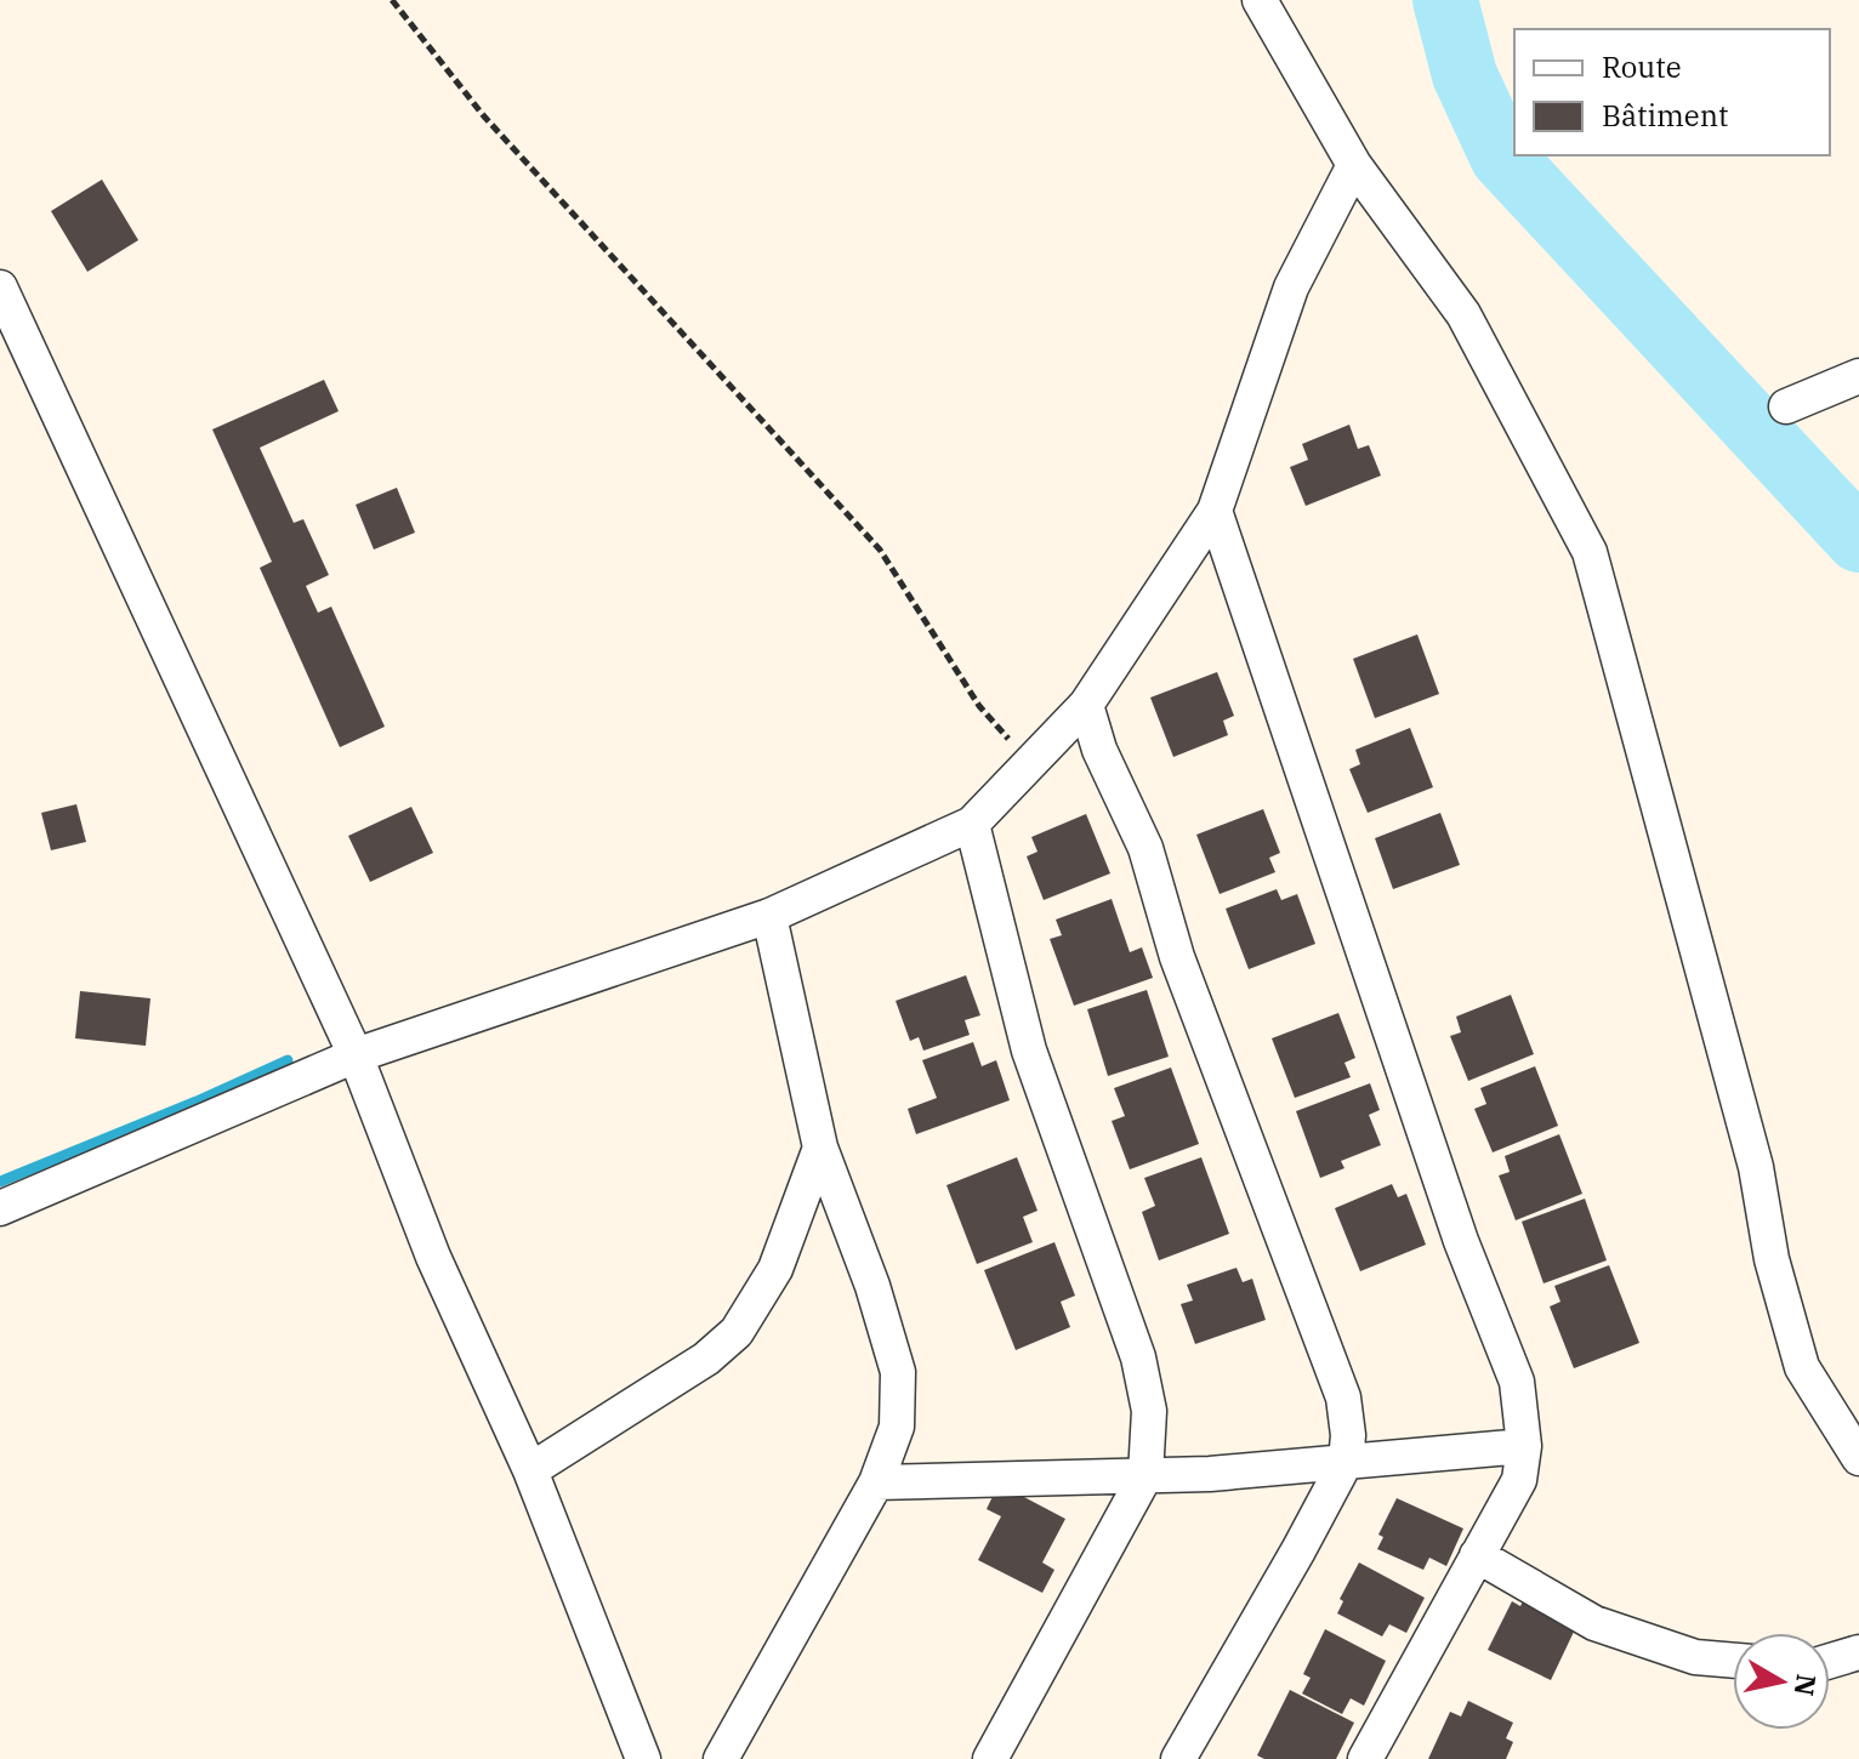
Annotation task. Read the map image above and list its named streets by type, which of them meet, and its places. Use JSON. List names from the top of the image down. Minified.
{"legend":["Route","Bâtiment"],"north":"right"}
